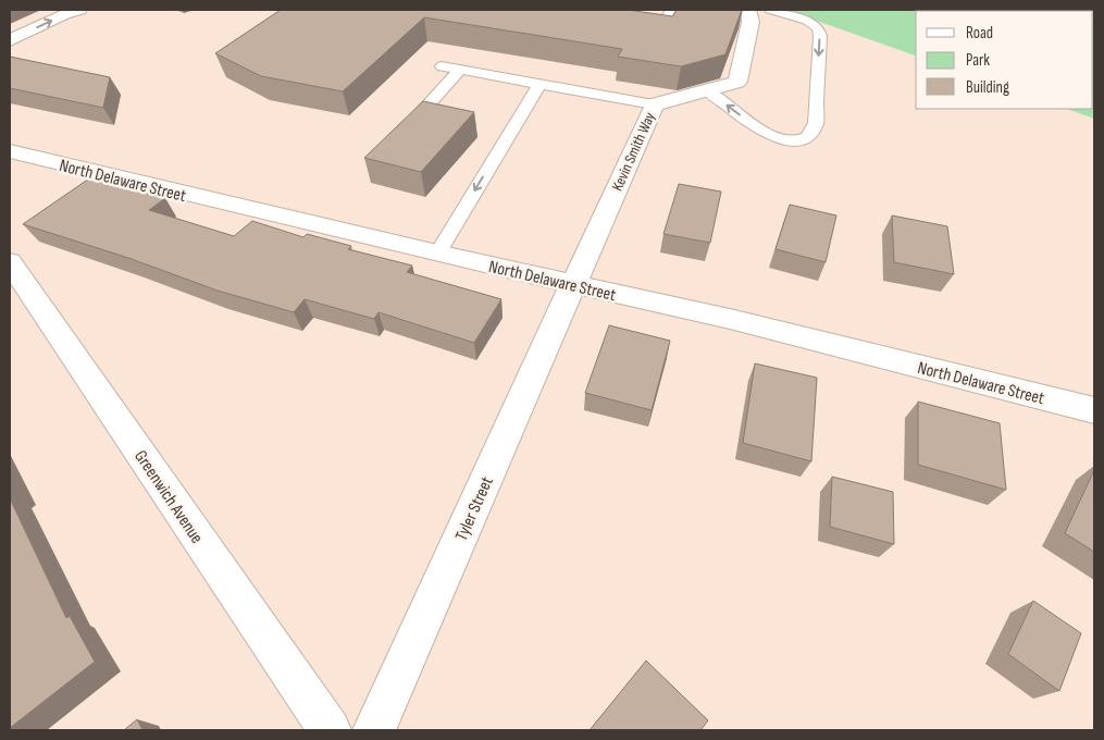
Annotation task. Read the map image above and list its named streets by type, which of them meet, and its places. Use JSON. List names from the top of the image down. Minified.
{"streets":{"street":["Kevin Smith Way","North Delaware Street","Greenwich Avenue","Tyler Street"]},"crossings":[["Kevin Smith Way","North Delaware Street"],["Kevin Smith Way","Tyler Street"],["North Delaware Street","Tyler Street"]],"legend":["Road","Park","Building"]}
